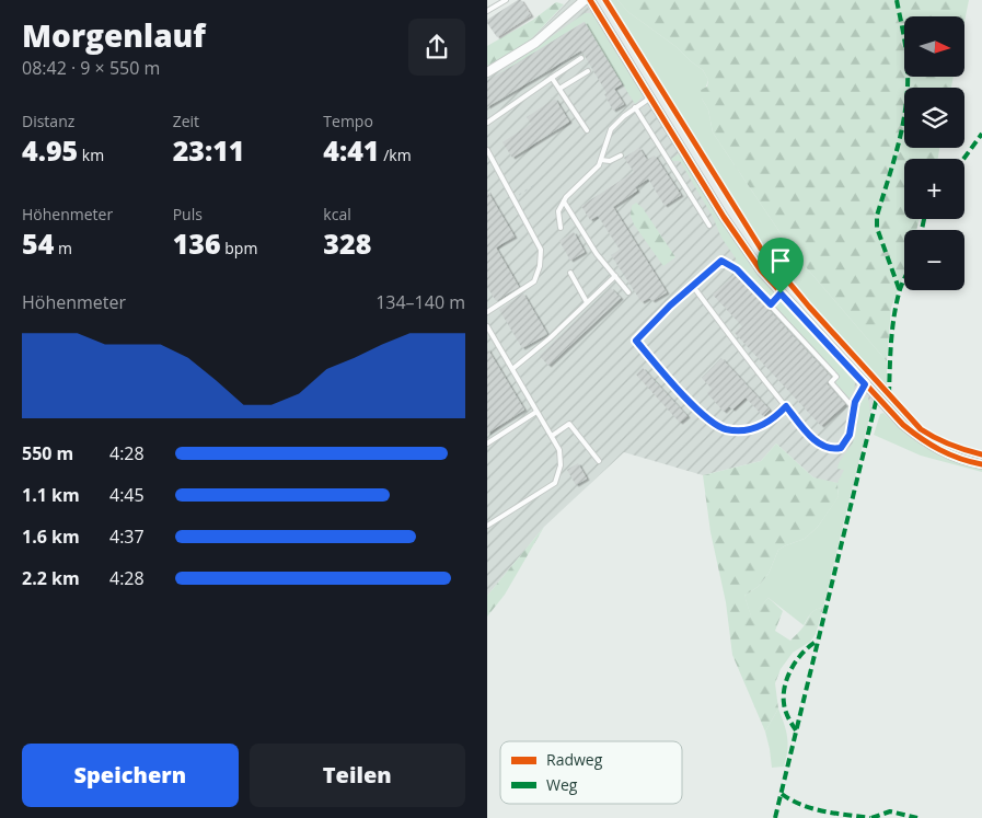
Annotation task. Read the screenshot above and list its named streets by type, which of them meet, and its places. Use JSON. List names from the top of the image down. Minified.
{"legend":["Radweg","Weg"],"north":"right","page":{"heading":["Morgenlauf","08:42 · 9 × 550 m"],"map_buttons":["+","−"],"stats":[["Distanz","4.95 km"],["Zeit","23:11"],["Tempo","4:41 /km"],["Höhenmeter","54 m"],["Puls","136 bpm"],["kcal","328"]],"chart":["Höhenmeter","134–140 m"],"list":[{"name":"550 m","note":"4:28"},{"name":"1.1 km","note":"4:45"},{"name":"1.6 km","note":"4:37"},{"name":"2.2 km","note":"4:28"}],"buttons":["Speichern","Teilen"]}}
